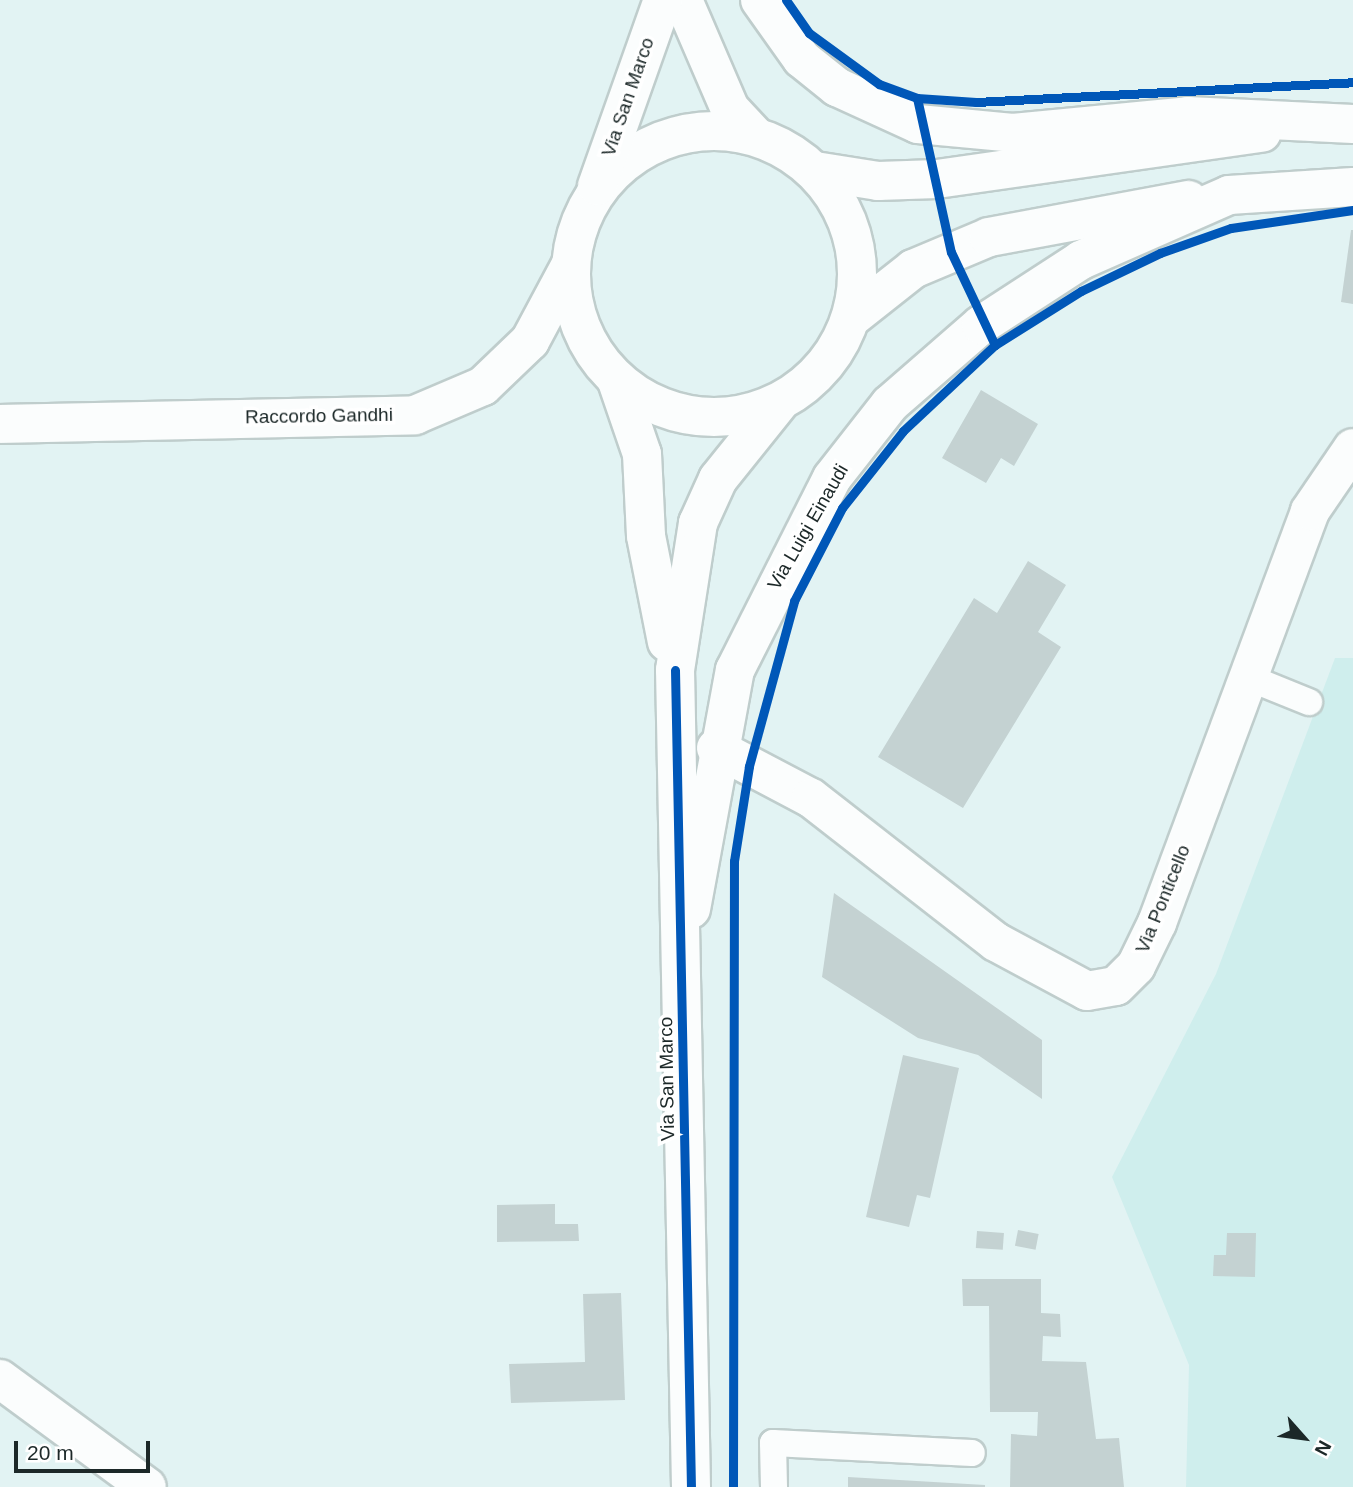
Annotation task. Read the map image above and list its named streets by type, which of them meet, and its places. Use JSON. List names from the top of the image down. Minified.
{"streets":{"street":["Via San Marco","Raccordo Gandhi","Via Luigi Einaudi","Via Ponticello"]},"crossings":[["Via San Marco","Raccordo Gandhi"],["Via San Marco","Via Luigi Einaudi"],["Via Luigi Einaudi","Via Ponticello"]],"scale_bar":"20 m","north":"bottom right"}
